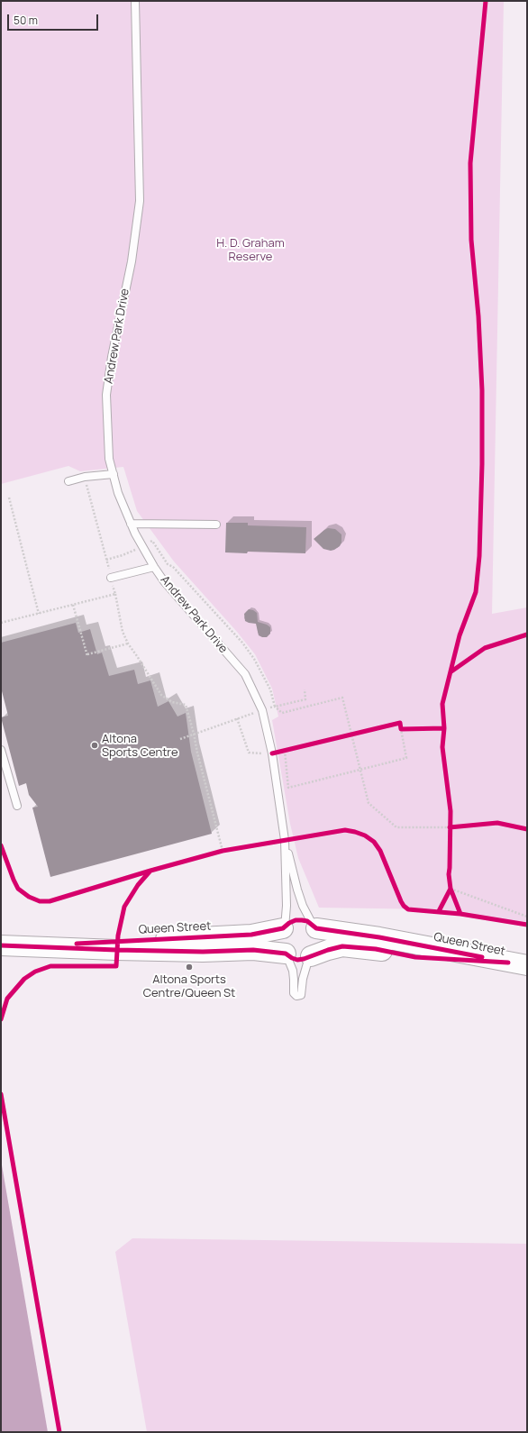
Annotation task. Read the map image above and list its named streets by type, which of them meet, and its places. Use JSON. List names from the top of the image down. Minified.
{"streets":{"main road":["Queen Street"],"lane":["Andrew Park Drive"]},"crossings":[["Andrew Park Drive","Queen Street"]],"parks":["H. D. Graham Reserve"],"places":["Altona Sports Centre","Altona Sports Centre/Queen St"],"scale_bar":"50 m"}
